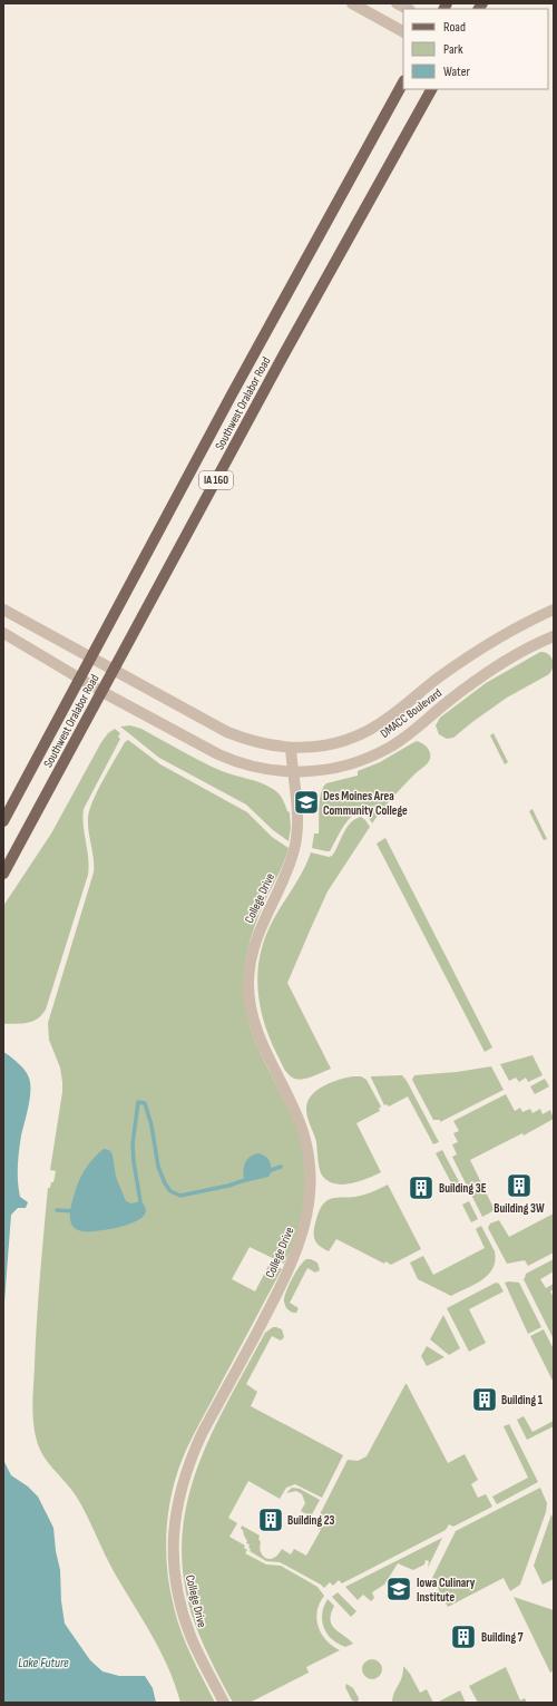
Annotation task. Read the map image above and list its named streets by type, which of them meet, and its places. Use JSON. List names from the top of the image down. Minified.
{"streets":{"main road":["Southwest Oralabor Road","IA 160"],"street":["DMACC Boulevard","College Drive"]},"crossings":[["Southwest Oralabor Road","DMACC Boulevard"],["DMACC Boulevard","College Drive"]],"water":["Lake Future"],"places":{"school or university":["Des Moines Area Community College","Iowa Culinary Institute"],"building":["Building 3W","Building 3E","Building 1","Building 23","Building 7"]},"legend":["Road","Park","Water"]}
